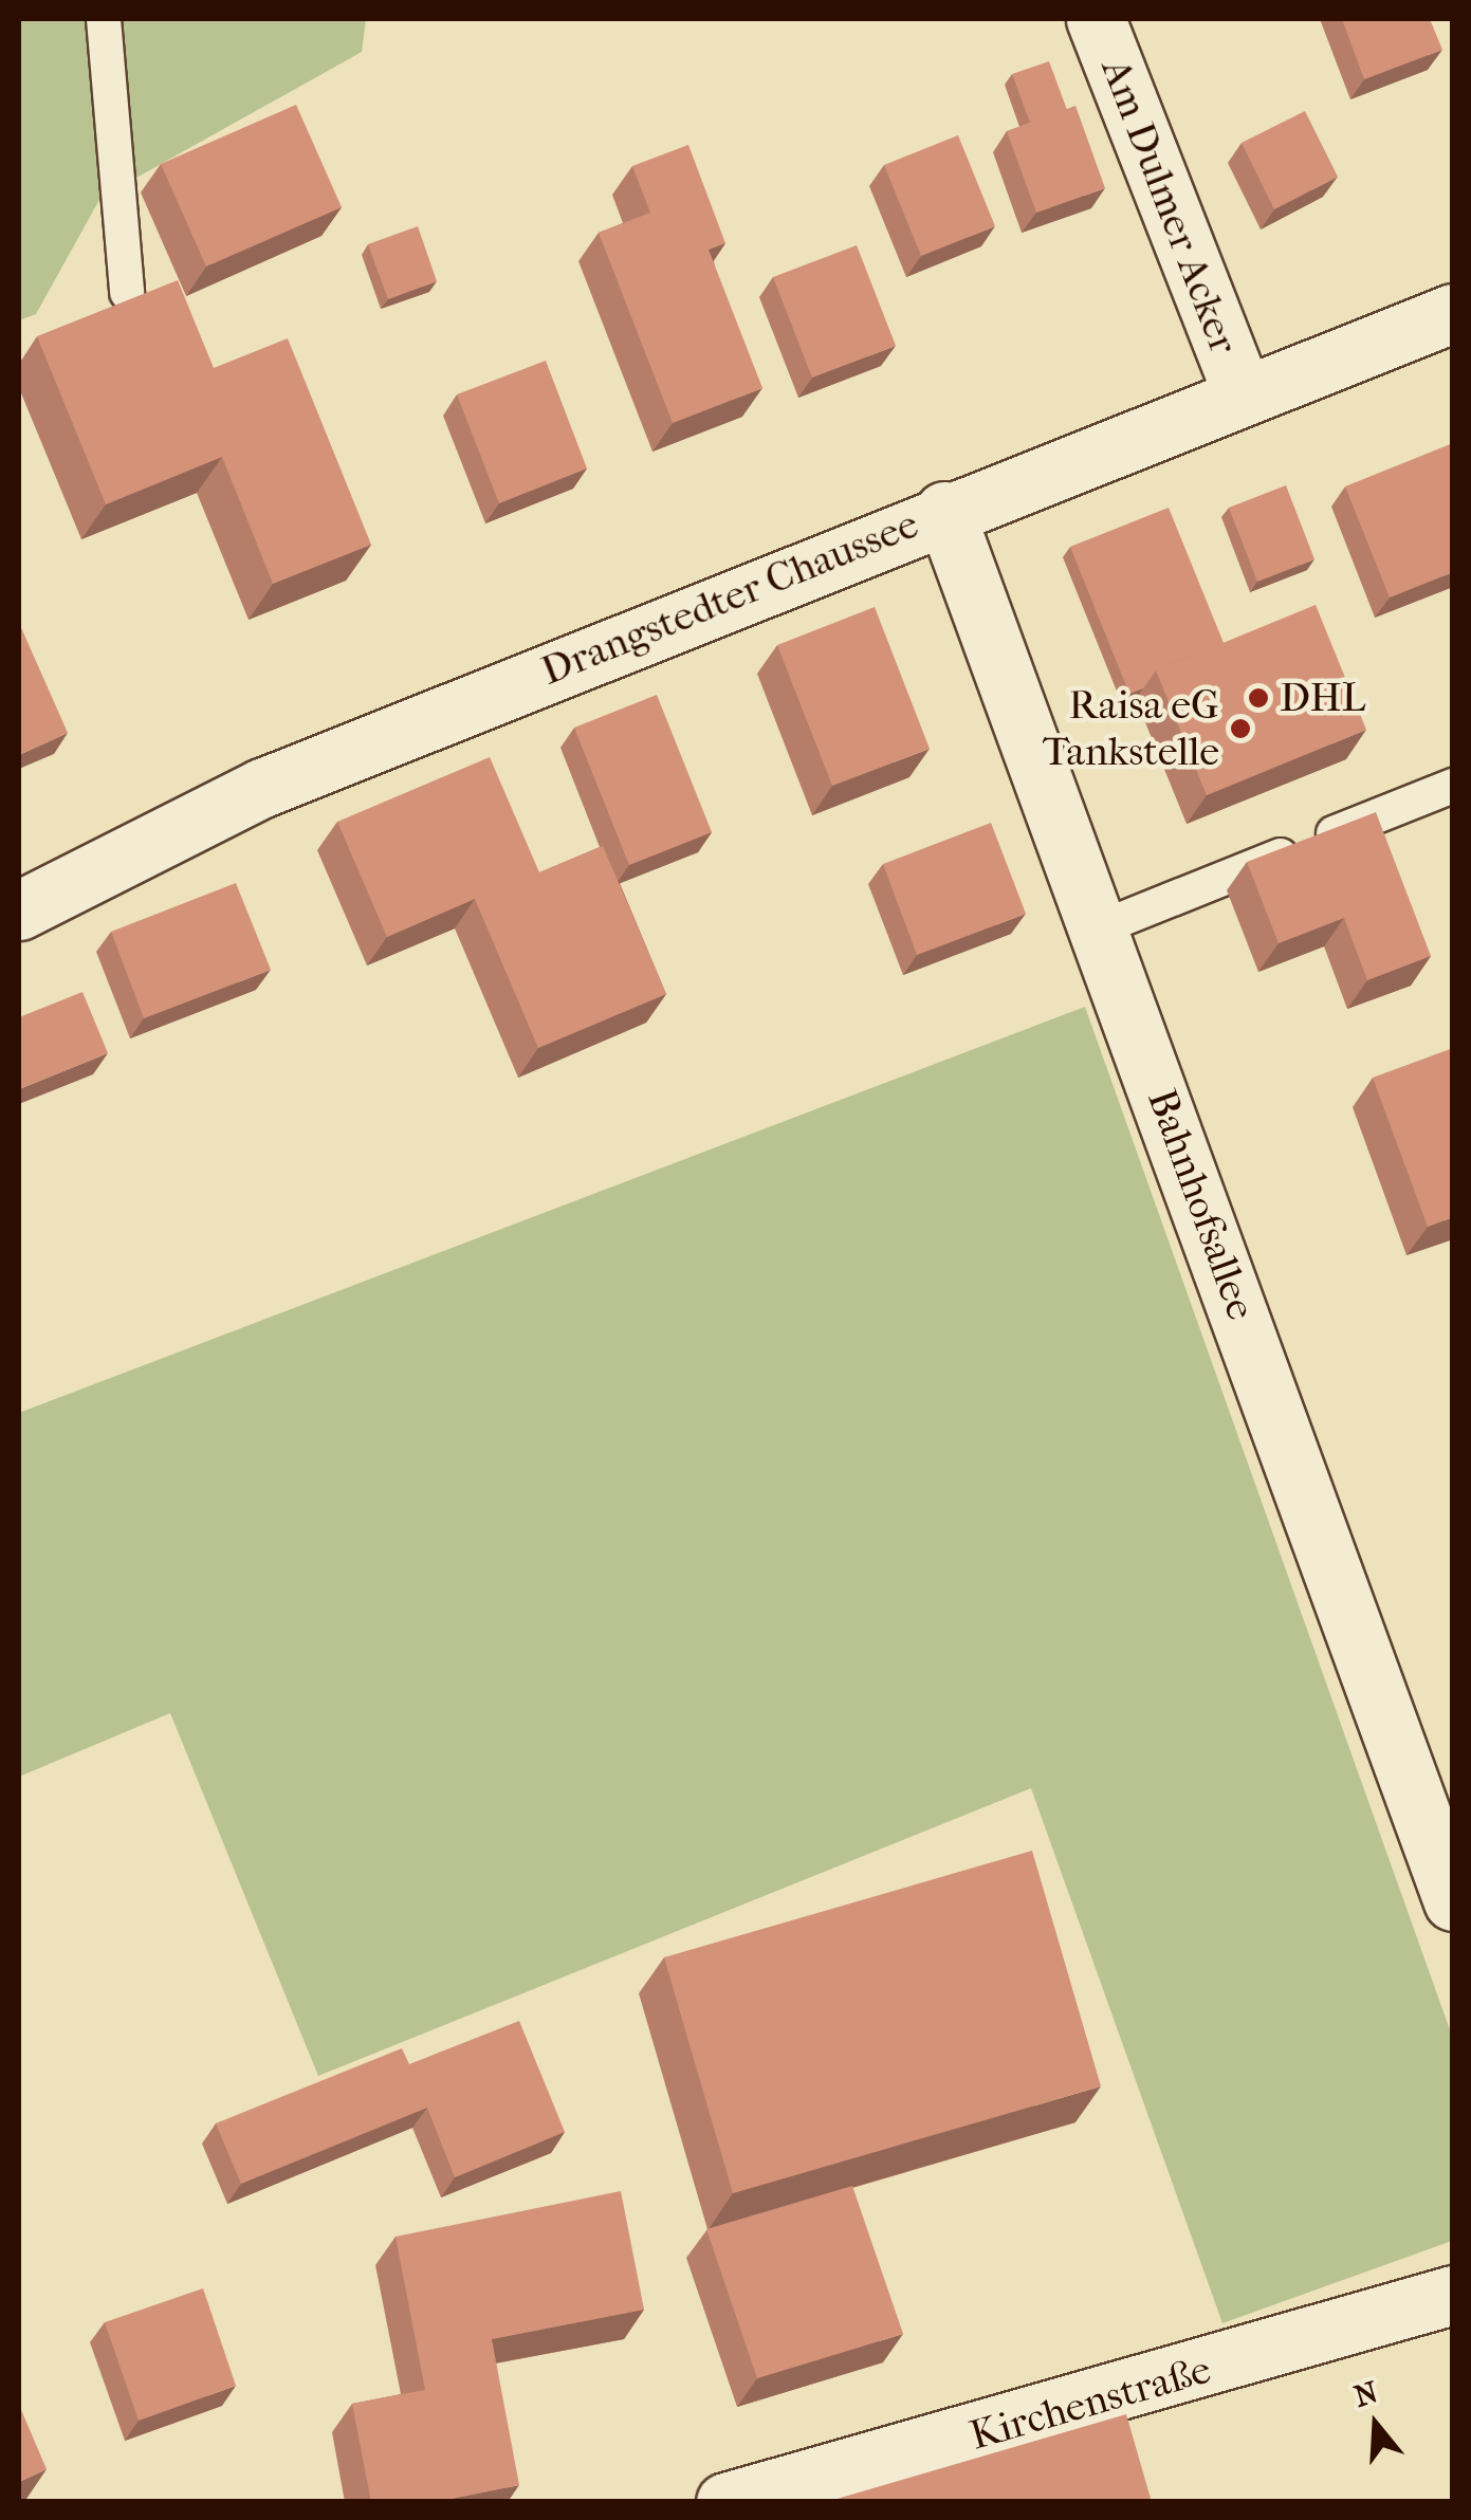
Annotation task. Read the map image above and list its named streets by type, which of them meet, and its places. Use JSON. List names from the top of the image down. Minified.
{"streets":{"street":["Am Dulmer Acker","Drangstedter Chaussee","Bahnhofsallee","Kirchenstraße"]},"crossings":[["Am Dulmer Acker","Drangstedter Chaussee"],["Drangstedter Chaussee","Bahnhofsallee"]],"places":["DHL","Raisa eG Tankstelle"],"north":"top"}
